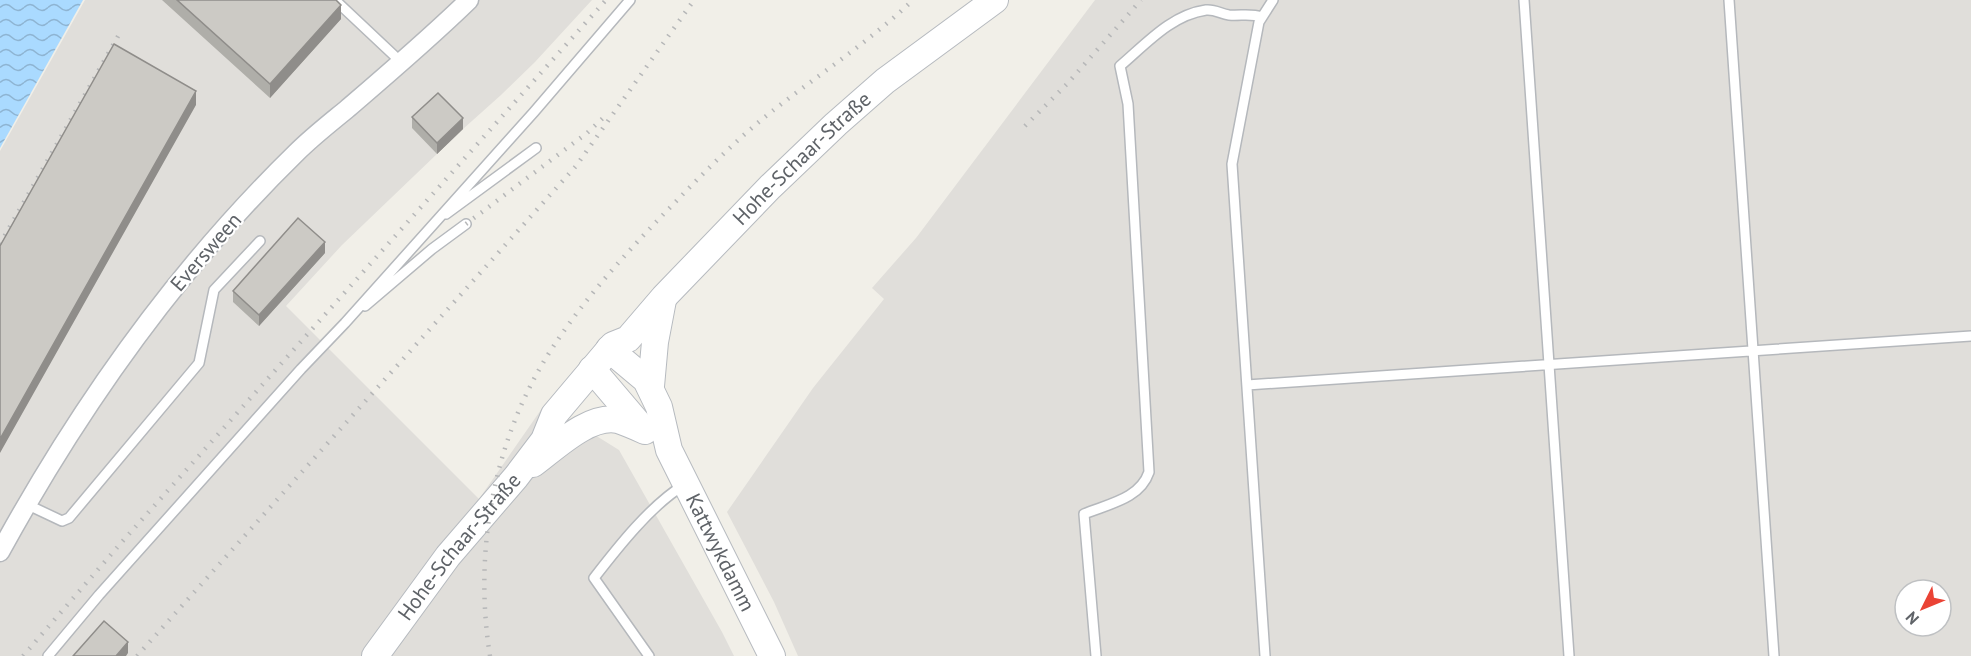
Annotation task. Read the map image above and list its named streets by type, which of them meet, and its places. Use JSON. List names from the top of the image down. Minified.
{"streets":{"main road":["Hohe-Schaar-Straße","Kattwykdamm"],"street":["Eversween"]},"crossings":[["Hohe-Schaar-Straße","Kattwykdamm"]],"north":"bottom left"}
